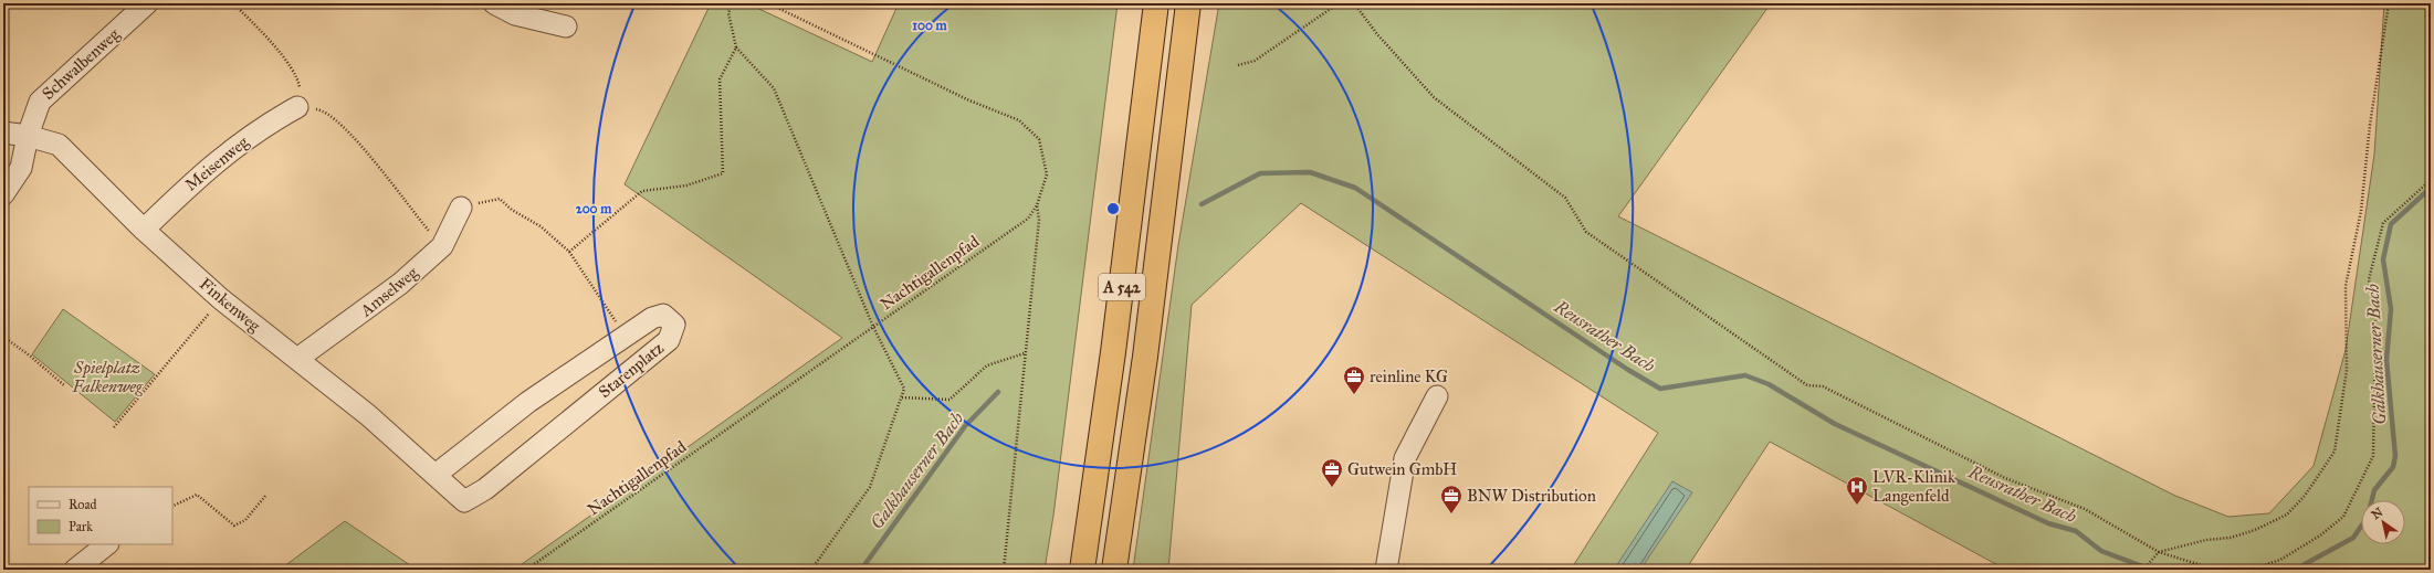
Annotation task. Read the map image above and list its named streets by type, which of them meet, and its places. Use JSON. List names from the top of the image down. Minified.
{"streets":{"highway":["A 542"],"street":["Schwalbenweg","Meisenweg","Amselweg","Finkenweg","Starenplatz"],"path":["Nachtigallenpfad"]},"crossings":[["Schwalbenweg","Finkenweg"],["Meisenweg","Finkenweg"],["Amselweg","Finkenweg"],["Finkenweg","Starenplatz"]],"water":["Reusrather Bach","Galkhauserner Bach"],"parks":["Spielplatz Falkenweg"],"places":{"office":["reinline KG","Gutwein GmbH","BNW Distribution"],"hospital":["LVR-Klinik Langenfeld"]},"legend":["Road","Park"],"north":"top left","rings":["100 m","200 m"]}
